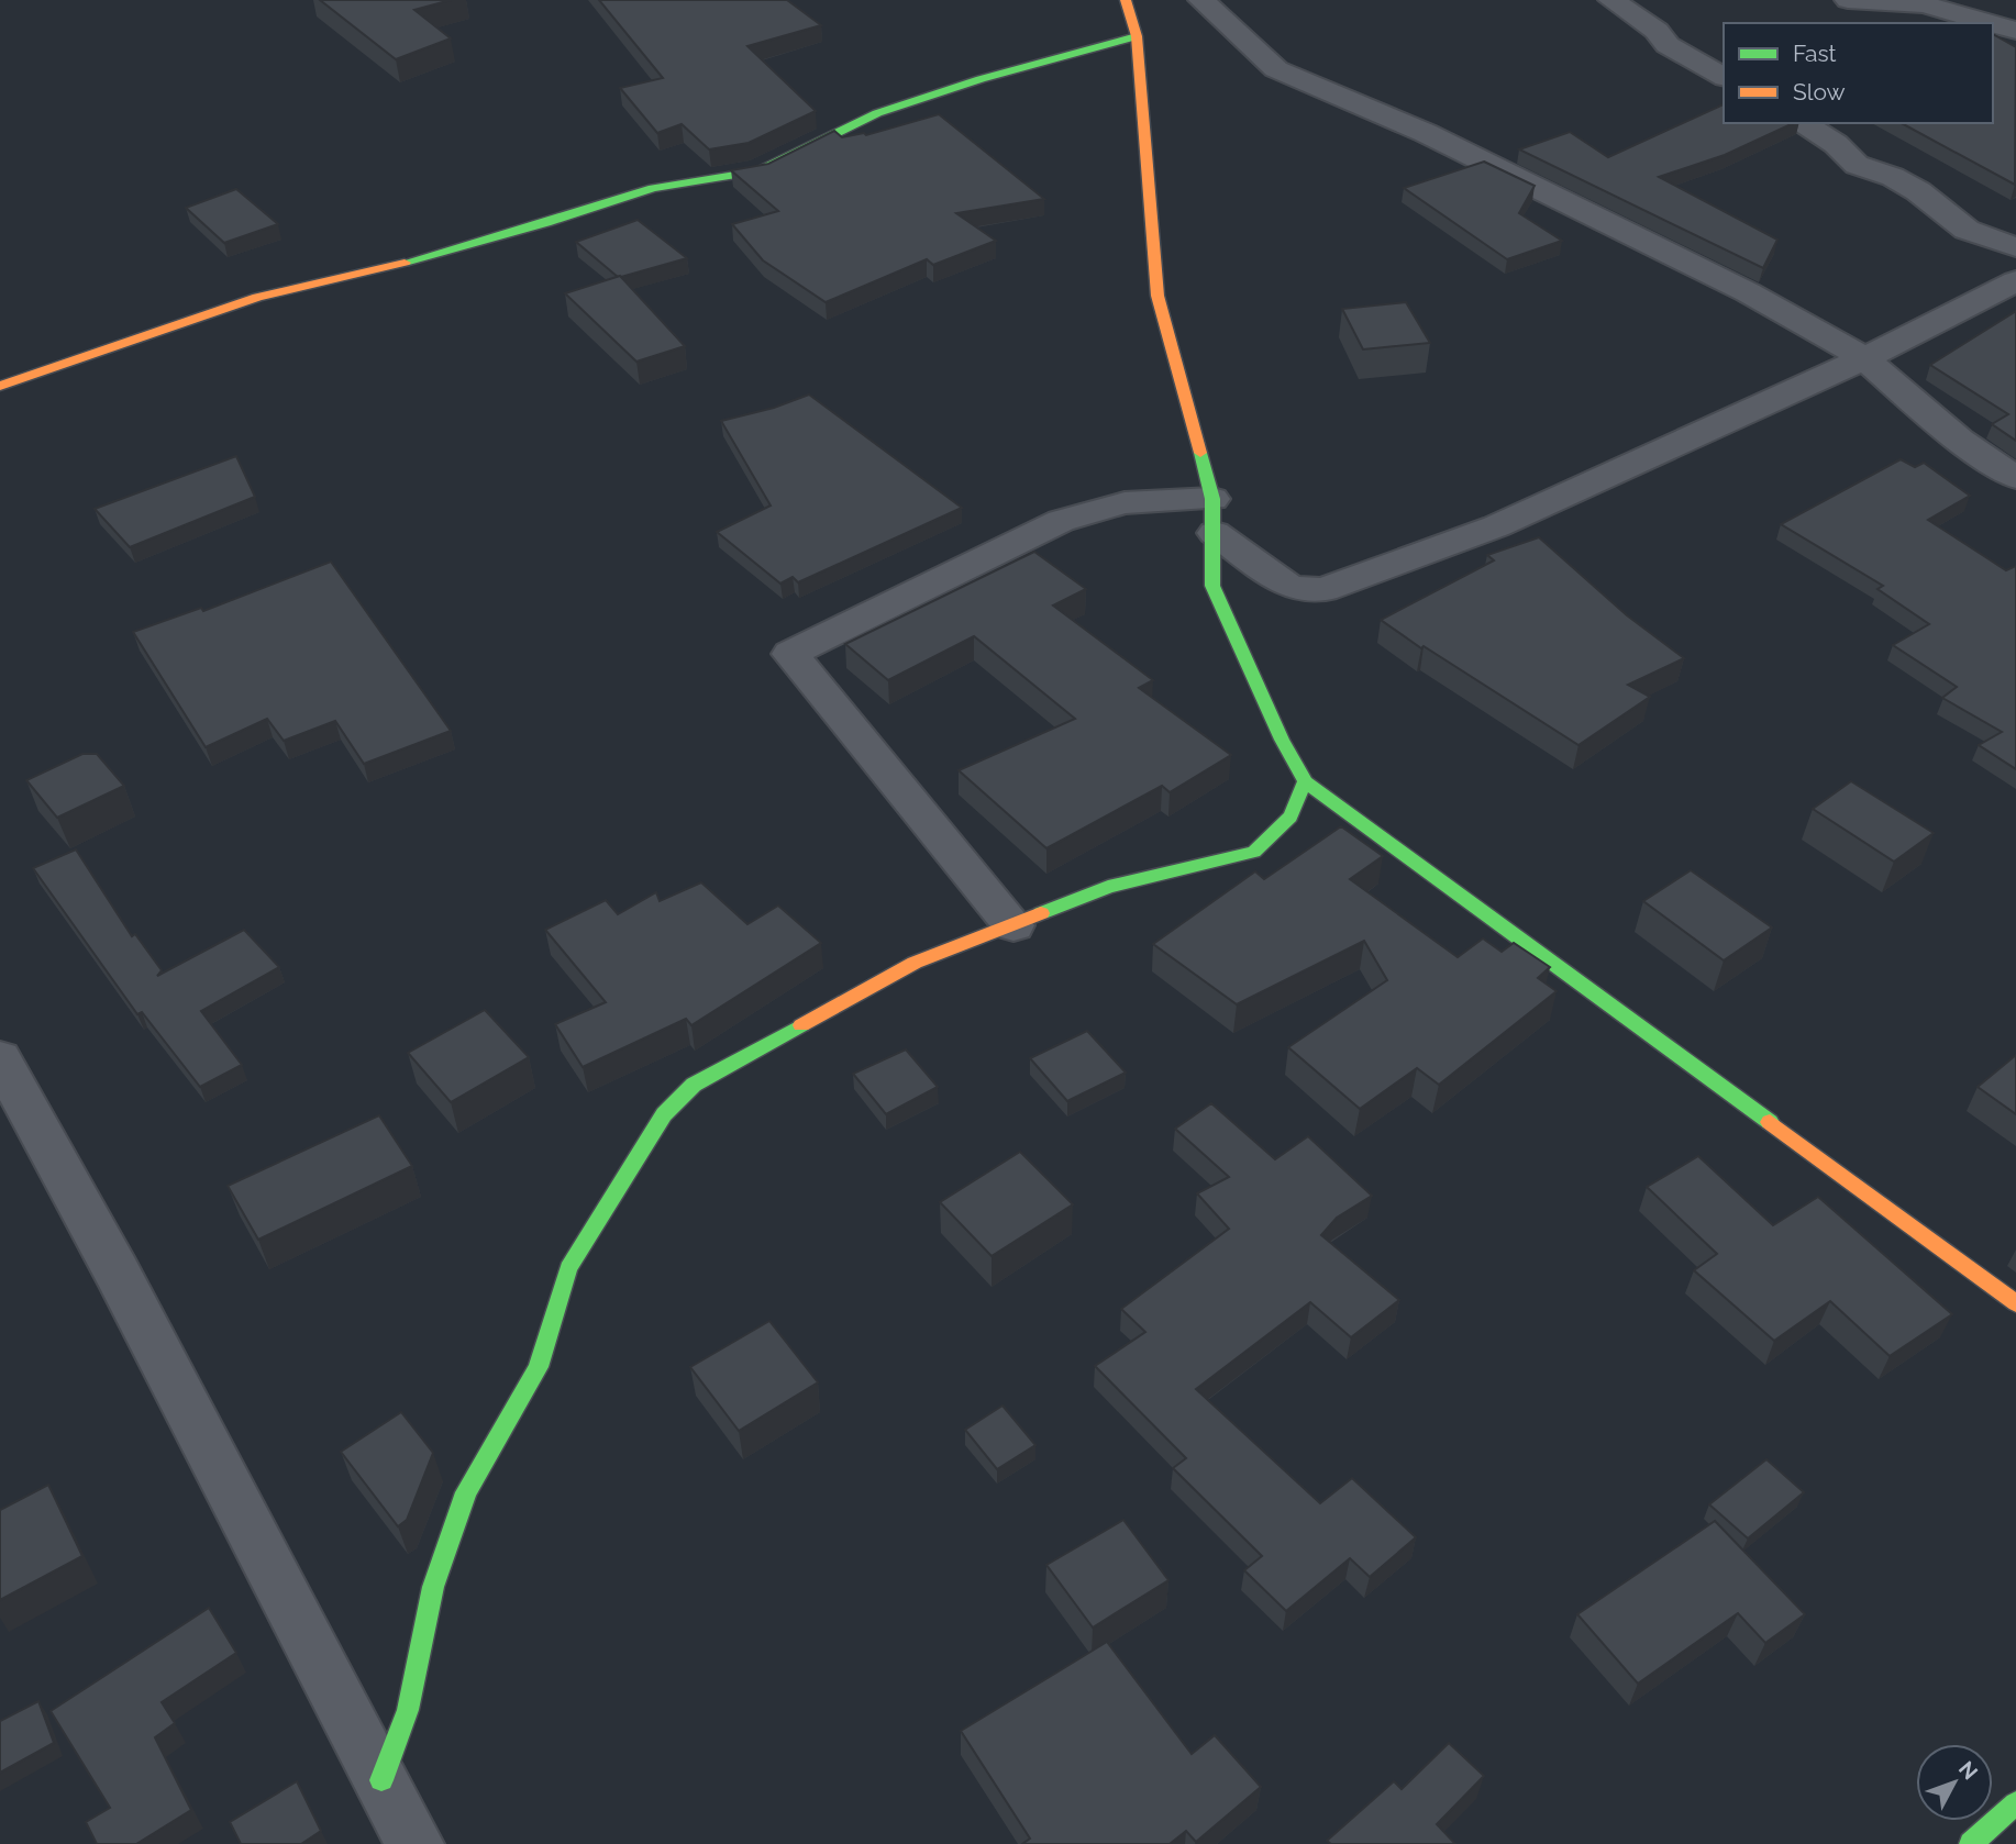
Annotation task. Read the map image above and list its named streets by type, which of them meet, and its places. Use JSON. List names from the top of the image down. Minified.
{"legend":["Fast","Slow"],"north":"top right"}
